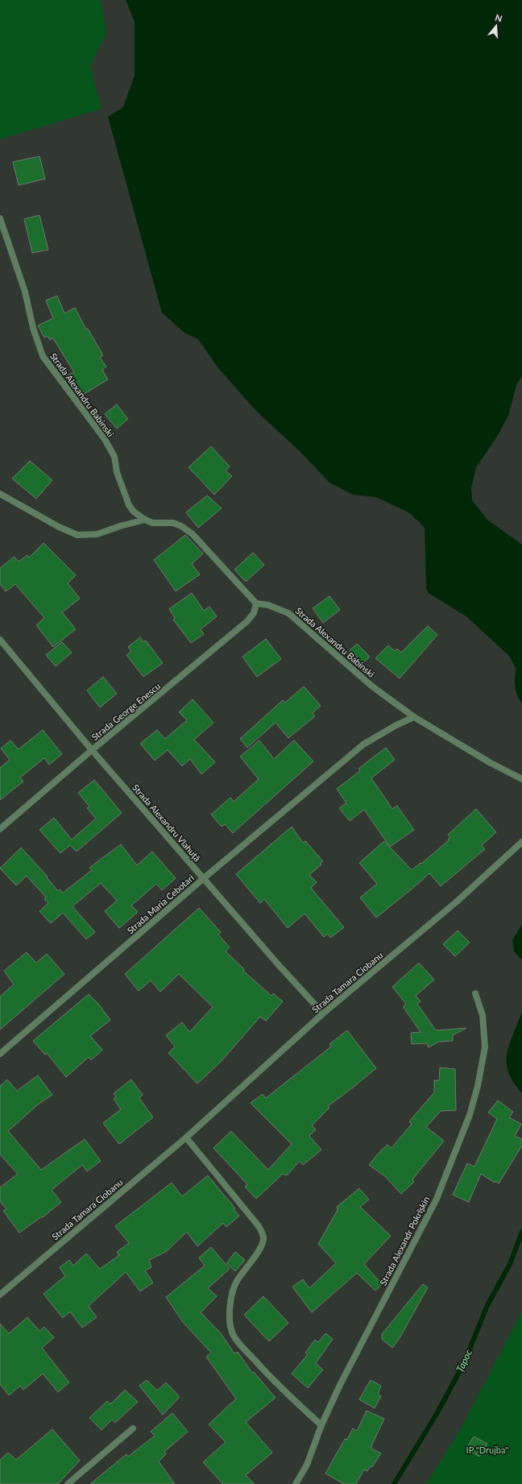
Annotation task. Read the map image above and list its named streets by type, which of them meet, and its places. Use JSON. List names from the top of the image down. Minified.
{"streets":{"street":["Strada Alexandru Babinski","Strada George Enescu","Strada Аlexandru Vlahuță","Strada Maria Cebotari","Strada Tamara Ciobanu","Strada Alexandr Pokrîșkin"]},"crossings":[["Strada Alexandru Babinski","Strada George Enescu"],["Strada Alexandru Babinski","Strada Maria Cebotari"],["Strada George Enescu","Strada Аlexandru Vlahuță"],["Strada Аlexandru Vlahuță","Strada Maria Cebotari"],["Strada Аlexandru Vlahuță","Strada Tamara Ciobanu"]],"water":["Țapoc"],"parks":["IP \"Drujba\""],"north":"top"}
